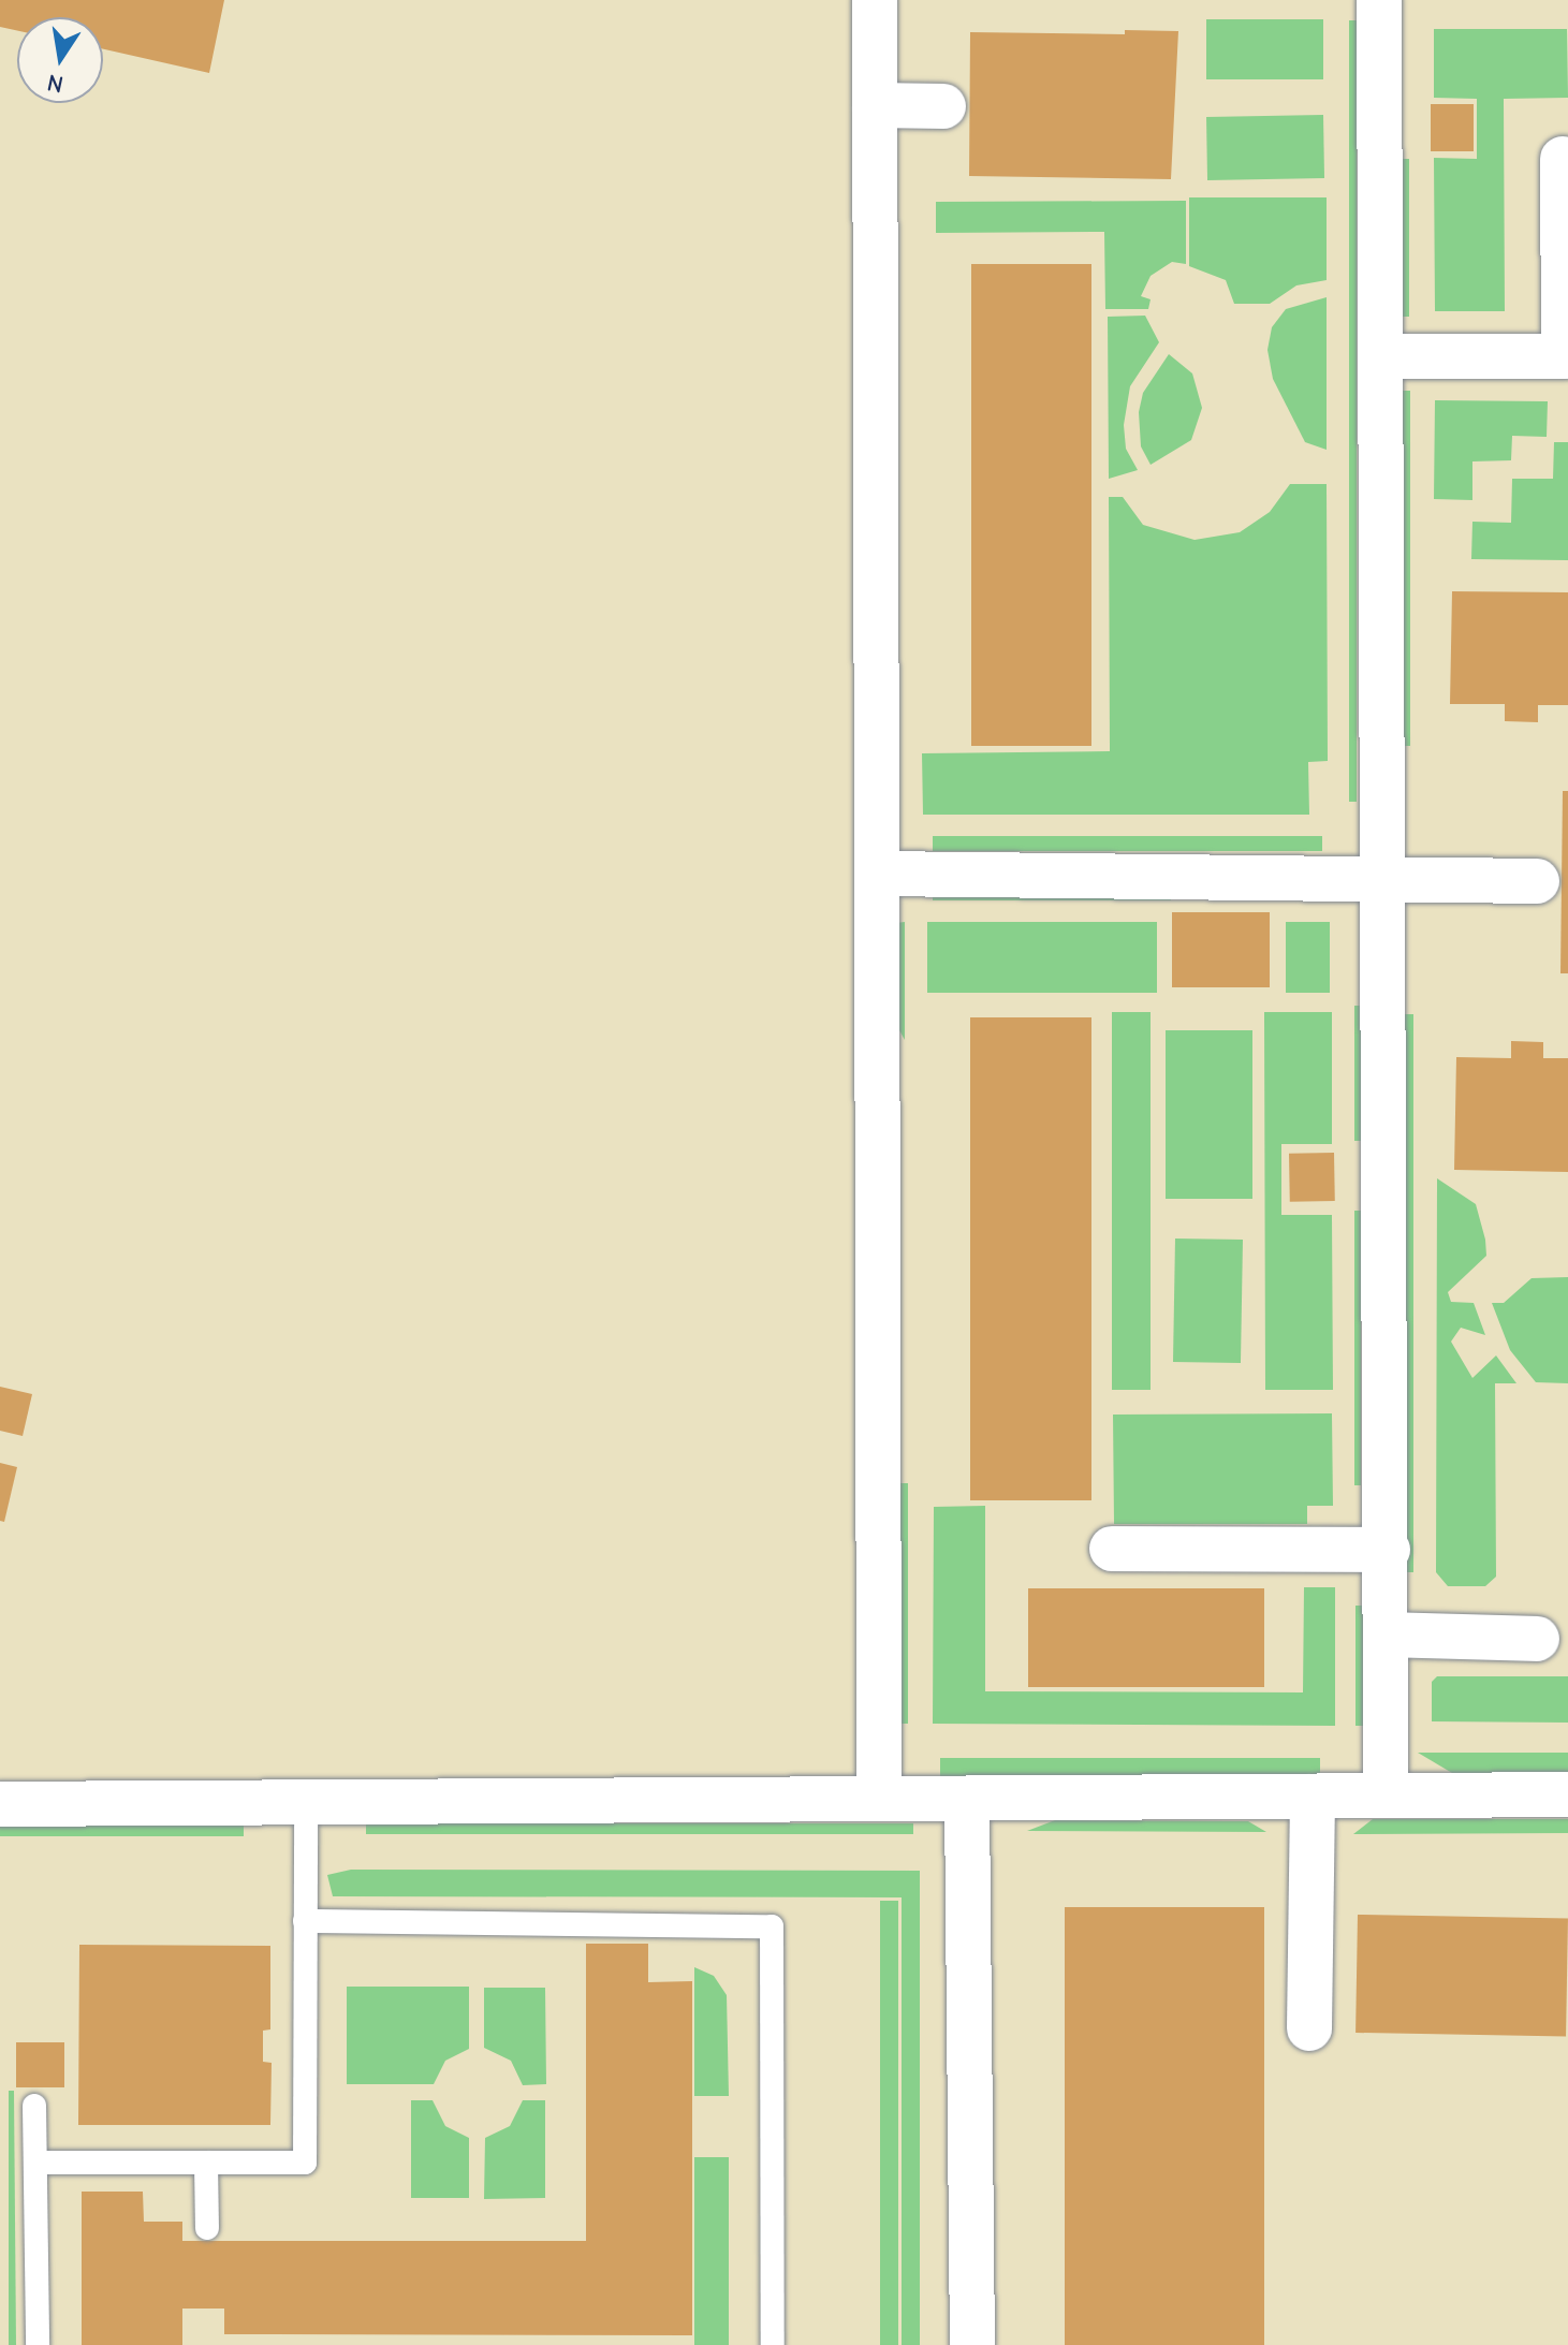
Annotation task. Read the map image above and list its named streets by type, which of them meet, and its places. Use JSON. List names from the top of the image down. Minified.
{"north":"bottom"}
